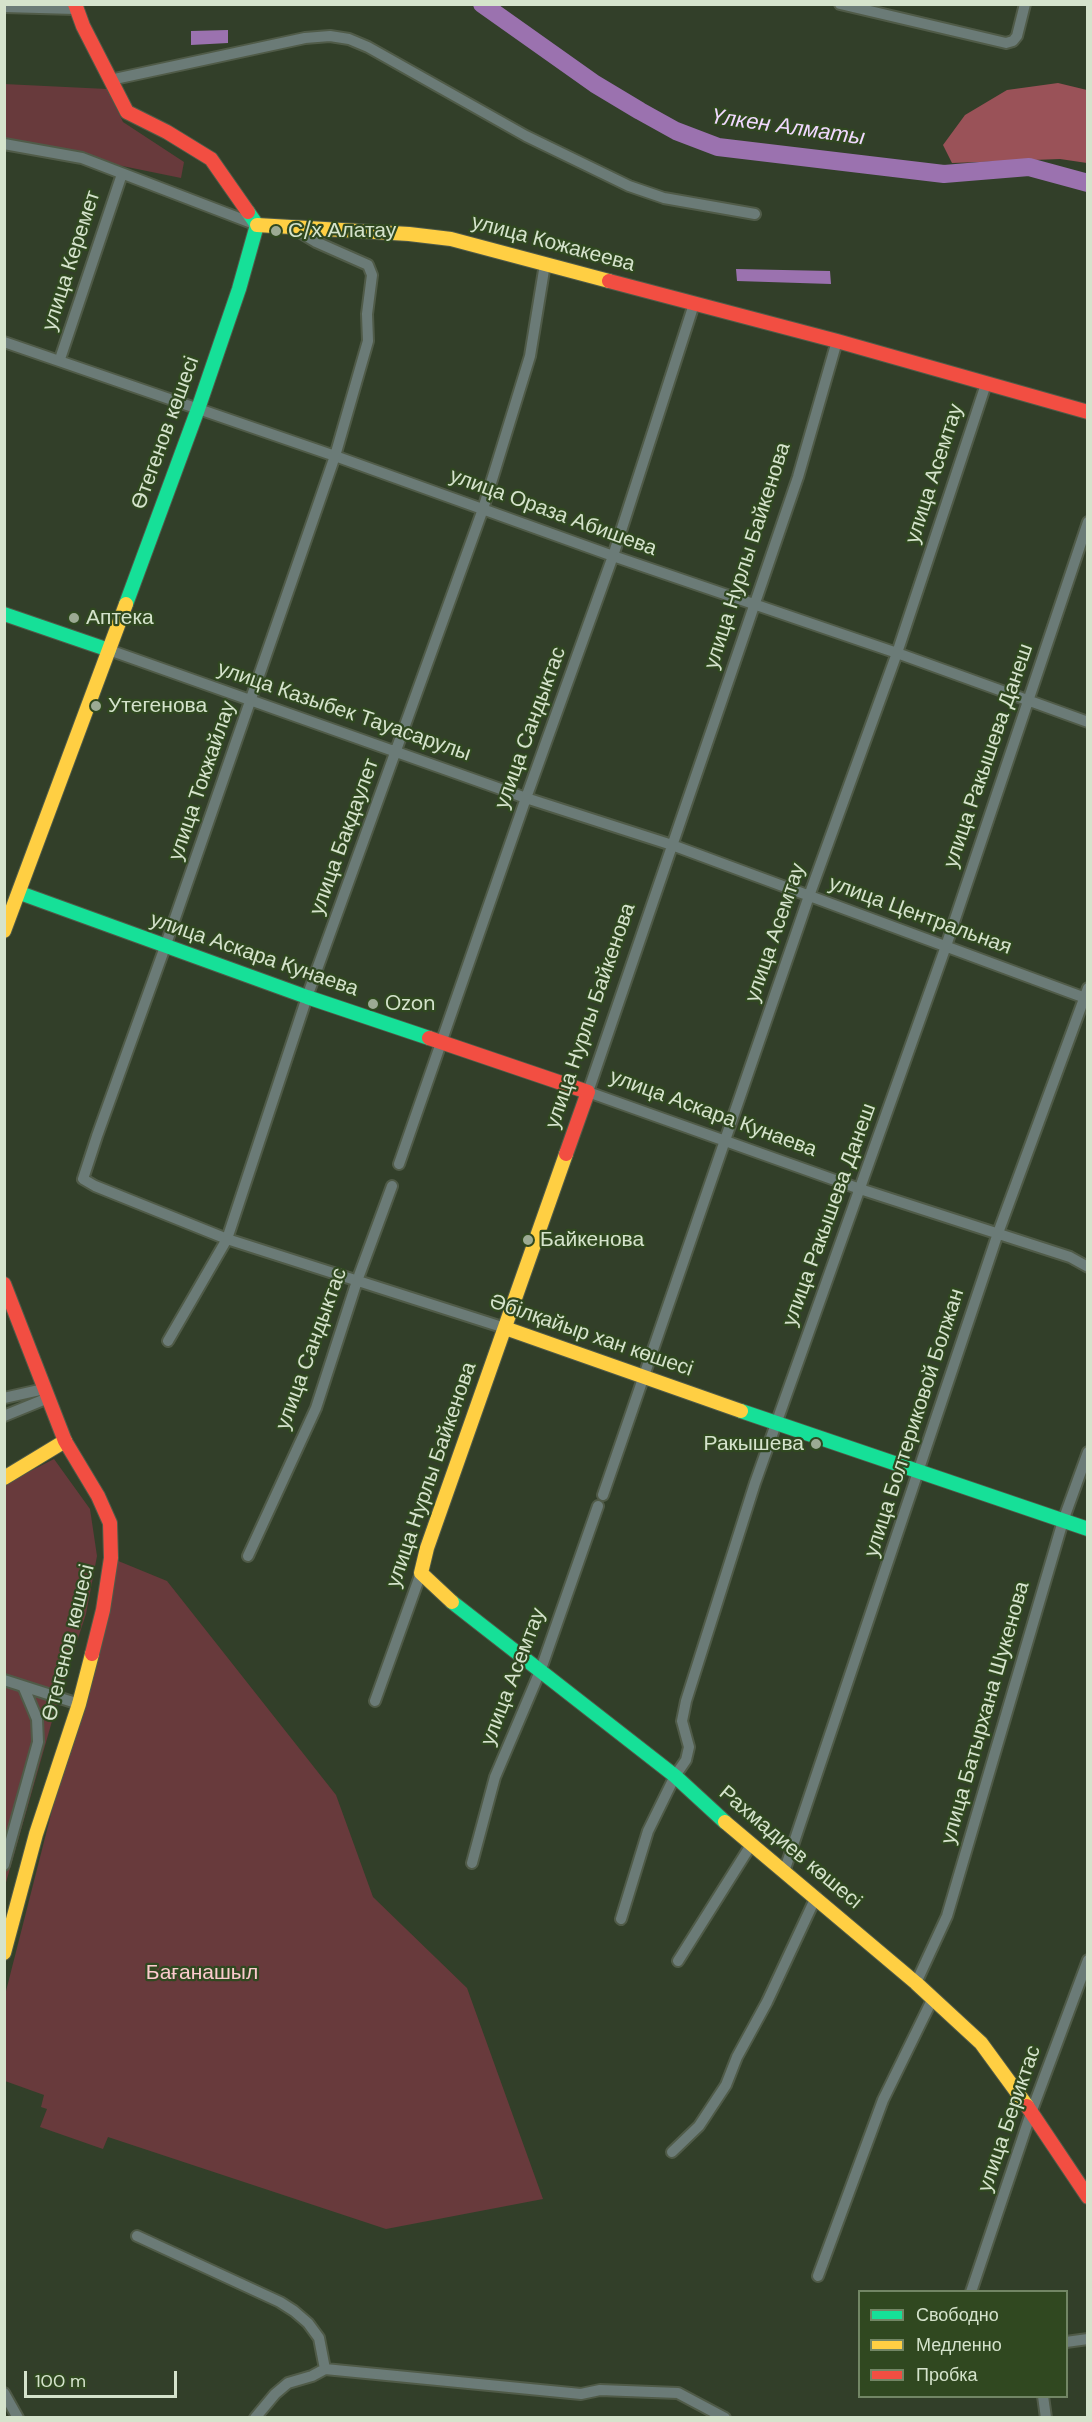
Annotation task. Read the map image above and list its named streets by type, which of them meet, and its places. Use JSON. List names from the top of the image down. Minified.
{"streets":{"street":["улица Кожакеева","улица Керемет","Өтегенов көшесі","улица Асемтау","улица Ораза Абишева","улица Нурлы Байкенова","улица Казыбек Тауасарулы","улица Сандыктас","улица Ракышева Данеш","улица Токжайлау","улица Бакдаулет","улица Центральная","улица Аскара Кунаева","Әбілқайыр хан көшесі","улица Болтериковой Болжан","улица Батырхана Шукенова","Рахмадиев көшесі","улица Бериктас"]},"crossings":[["улица Кожакеева","улица Керемет"],["улица Кожакеева","Өтегенов көшесі"],["улица Кожакеева","улица Асемтау"],["улица Кожакеева","улица Нурлы Байкенова"],["улица Кожакеева","улица Сандыктас"],["улица Кожакеева","улица Токжайлау"],["улица Кожакеева","улица Бакдаулет"],["улица Керемет","улица Ораза Абишева"],["Өтегенов көшесі","улица Ораза Абишева"],["Өтегенов көшесі","улица Казыбек Тауасарулы"],["Өтегенов көшесі","улица Аскара Кунаева"],["улица Асемтау","улица Ораза Абишева"],["улица Асемтау","улица Центральная"],["улица Асемтау","улица Аскара Кунаева"],["улица Асемтау","Әбілқайыр хан көшесі"],["улица Асемтау","Рахмадиев көшесі"],["улица Ораза Абишева","улица Нурлы Байкенова"],["улица Ораза Абишева","улица Сандыктас"],["улица Ораза Абишева","улица Ракышева Данеш"],["улица Ораза Абишева","улица Токжайлау"],["улица Ораза Абишева","улица Бакдаулет"],["улица Нурлы Байкенова","улица Казыбек Тауасарулы"],["улица Нурлы Байкенова","улица Центральная"],["улица Нурлы Байкенова","улица Аскара Кунаева"],["улица Нурлы Байкенова","Әбілқайыр хан көшесі"],["улица Нурлы Байкенова","Рахмадиев көшесі"],["улица Казыбек Тауасарулы","улица Сандыктас"],["улица Казыбек Тауасарулы","улица Токжайлау"],["улица Казыбек Тауасарулы","улица Бакдаулет"],["улица Казыбек Тауасарулы","улица Центральная"],["улица Сандыктас","улица Аскара Кунаева"],["улица Сандыктас","Әбілқайыр хан көшесі"],["улица Ракышева Данеш","улица Центральная"],["улица Ракышева Данеш","улица Аскара Кунаева"],["улица Ракышева Данеш","Әбілқайыр хан көшесі"],["улица Ракышева Данеш","Рахмадиев көшесі"],["улица Токжайлау","улица Аскара Кунаева"],["улица Токжайлау","Әбілқайыр хан көшесі"],["улица Бакдаулет","улица Аскара Кунаева"],["улица Бакдаулет","Әбілқайыр хан көшесі"],["улица Центральная","улица Болтериковой Болжан"],["улица Аскара Кунаева","улица Болтериковой Болжан"],["Әбілқайыр хан көшесі","улица Болтериковой Болжан"],["Әбілқайыр хан көшесі","улица Батырхана Шукенова"],["улица Болтериковой Болжан","Рахмадиев көшесі"],["улица Батырхана Шукенова","Рахмадиев көшесі"],["Рахмадиев көшесі","улица Бериктас"]],"water":["Үлкен Алматы"],"parks":["Бағанашыл"],"places":["С/х Алатау","Аптека","Утегенова","Ozon","Байкенова","Ракышева"],"legend":["Свободно","Медленно","Пробка"],"scale_bar":"100 m"}
